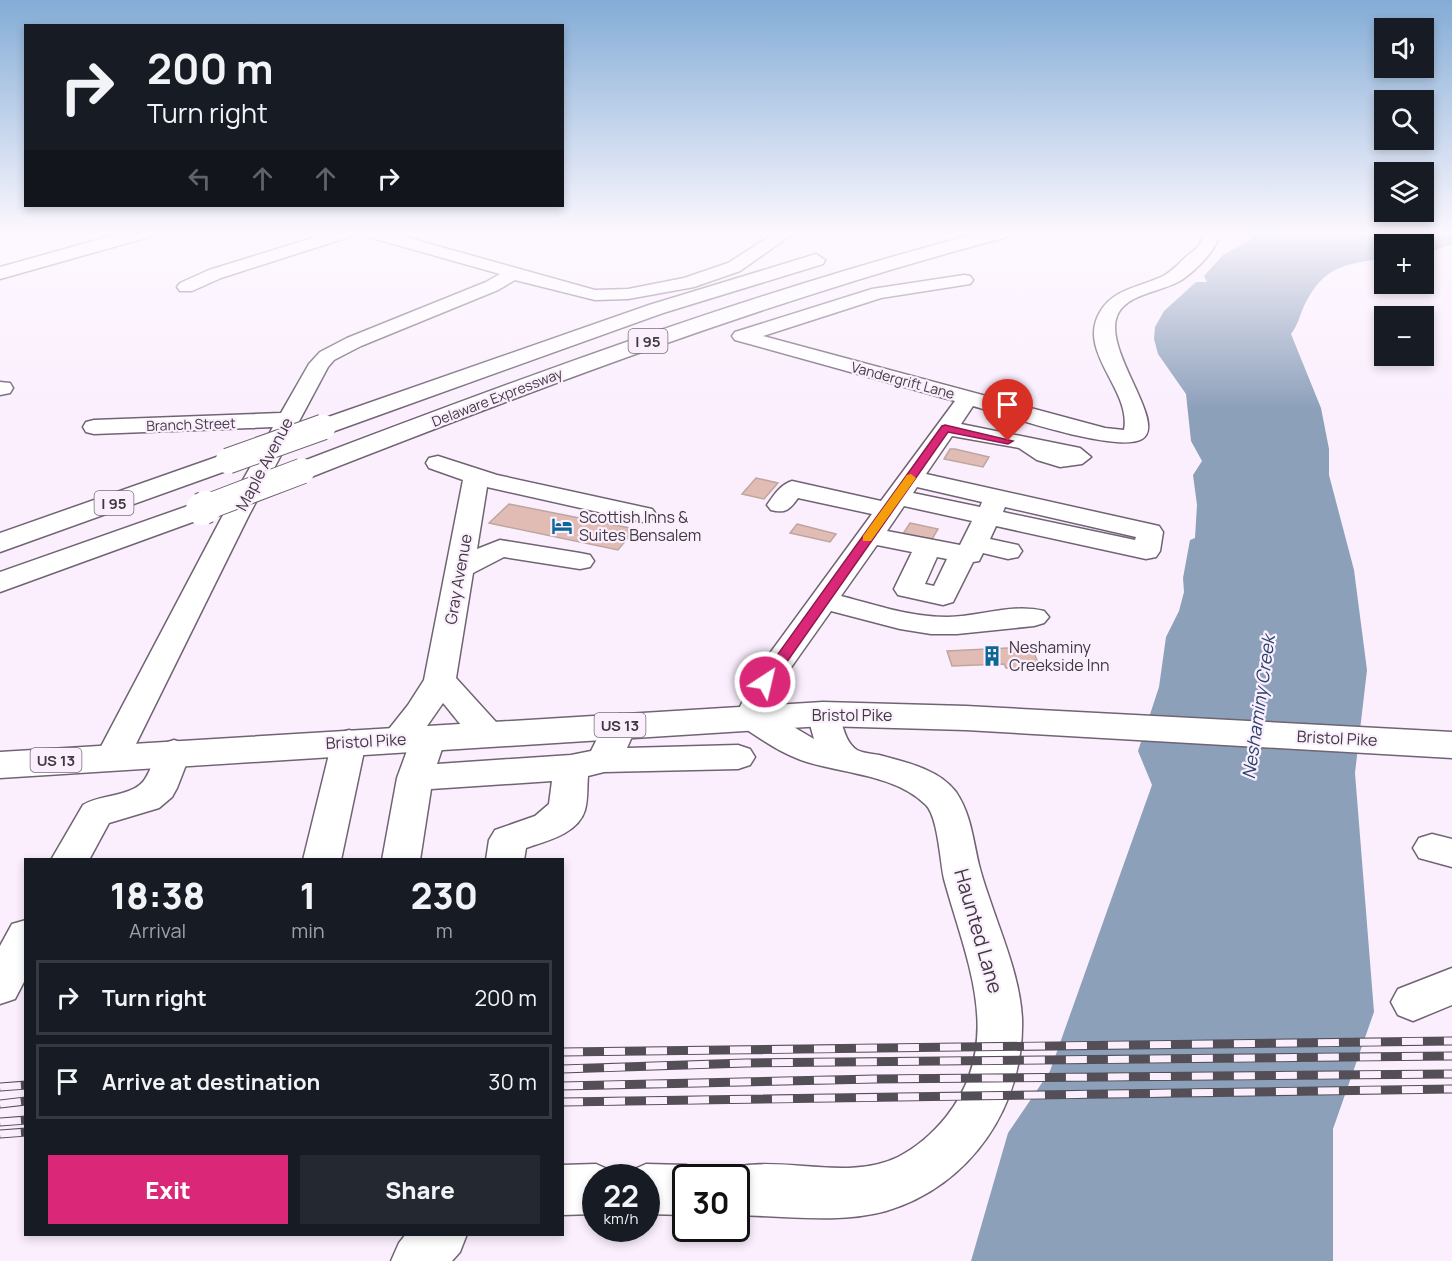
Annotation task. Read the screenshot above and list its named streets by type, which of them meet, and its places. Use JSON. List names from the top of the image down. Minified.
{"streets":{"main road":["I 95","Delaware Expressway","Bristol Pike","US 13"],"street":["Vandergrift Lane","Branch Street","Maple Avenue","Gray Avenue","Haunted Lane"]},"crossings":[["Branch Street","Maple Avenue"],["Maple Avenue","Bristol Pike"],["Gray Avenue","Bristol Pike"],["Bristol Pike","Haunted Lane"]],"water":["Neshaminy Creek"],"places":{"hotel":["Scottish Inns & Suites Bensalem"],"building":["Neshaminy Creekside Inn"]},"page":{"map_buttons":["+","−"],"turn":["200 m","Turn right"],"eta":["18:38","Arrival","1","min","230","m"],"list":[{"name":"Turn right","value":"200 m"},{"name":"Arrive at destination","value":"30 m"}],"buttons":["Exit","Share"],"speed":"22 km/h","limit":"30"}}
